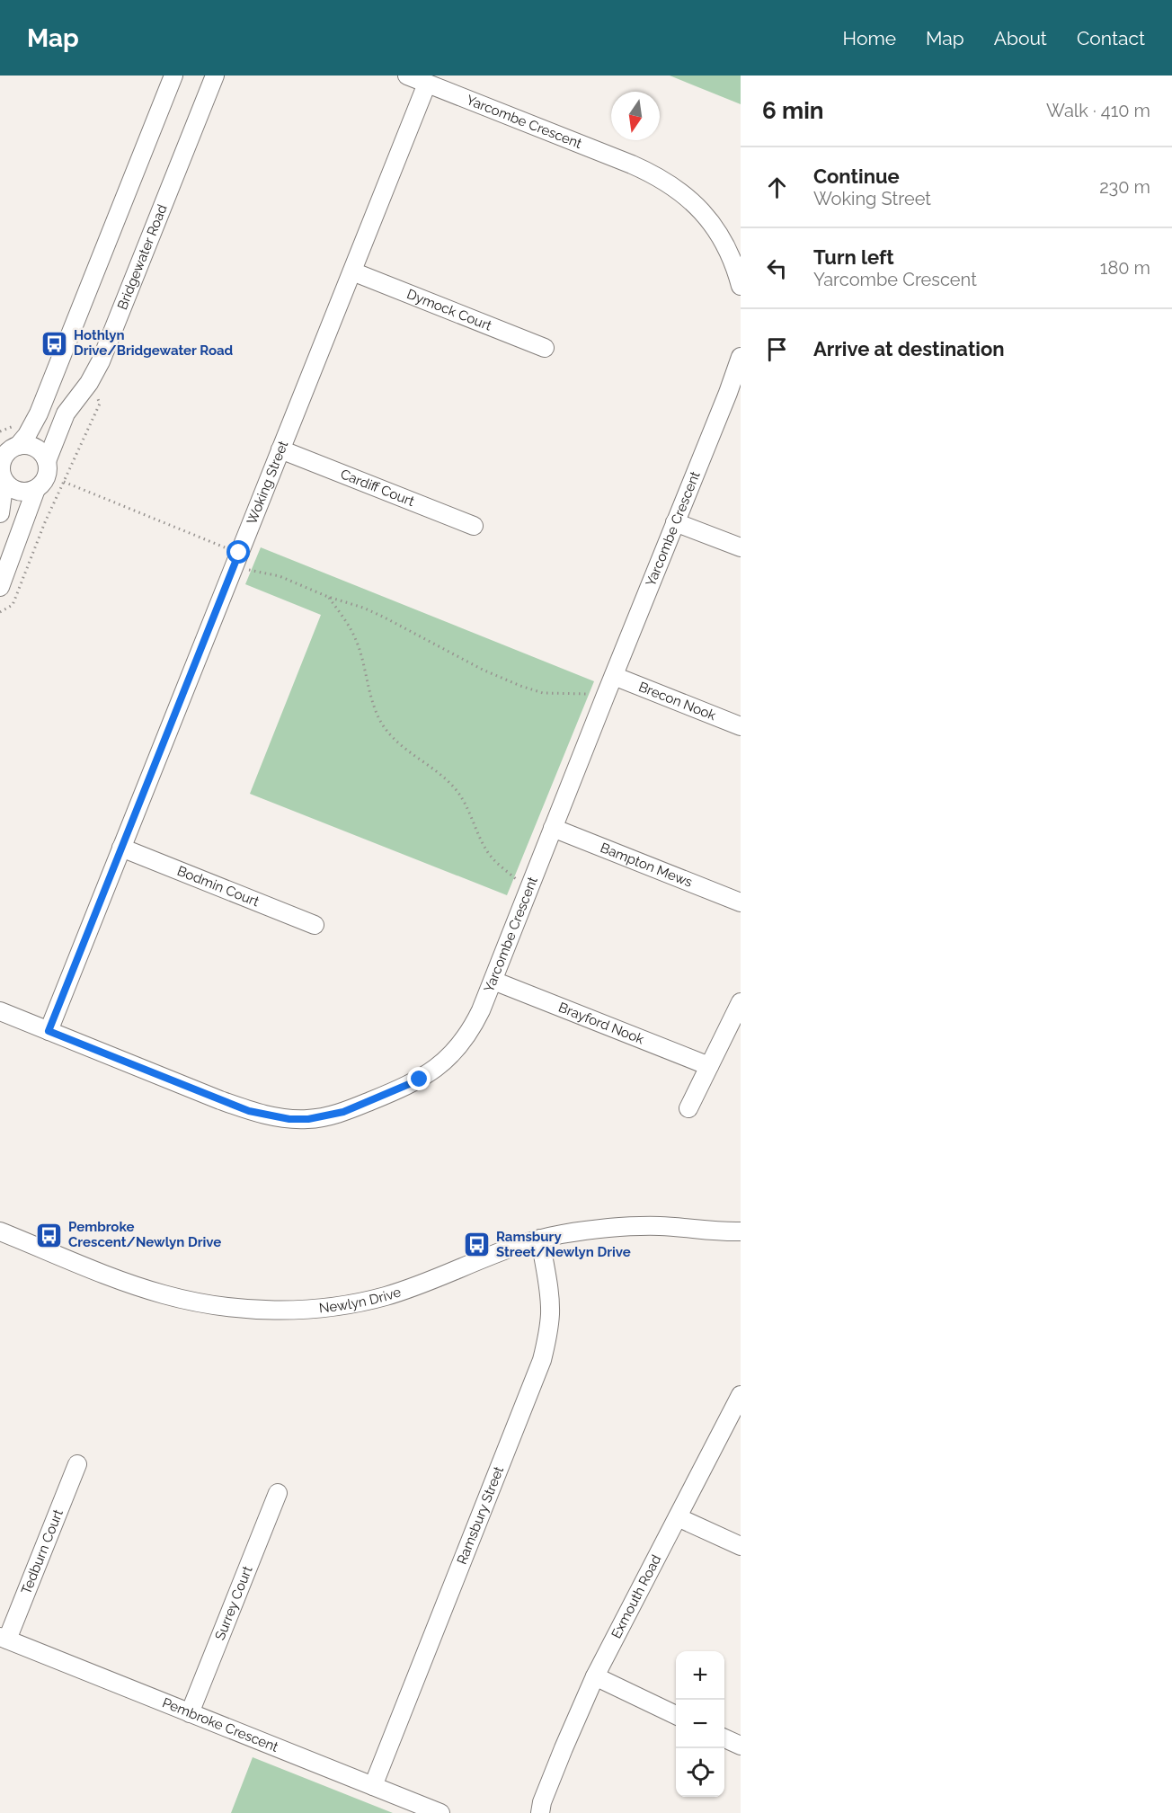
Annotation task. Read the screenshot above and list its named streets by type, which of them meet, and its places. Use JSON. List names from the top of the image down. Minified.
{"streets":{"street":["Yarcombe Crescent","Bridgewater Road","Dymock Court","Woking Street","Cardiff Court","Brecon Nook","Bampton Mews","Bodmin Court","Brayford Nook","Newlyn Drive","Ramsbury Street","Tedburn Court","Exmouth Road","Surrey Court","Pembroke Crescent"]},"crossings":[["Yarcombe Crescent","Woking Street"],["Yarcombe Crescent","Brecon Nook"],["Yarcombe Crescent","Bampton Mews"],["Yarcombe Crescent","Brayford Nook"],["Dymock Court","Woking Street"],["Woking Street","Cardiff Court"],["Woking Street","Bodmin Court"],["Newlyn Drive","Ramsbury Street"],["Ramsbury Street","Pembroke Crescent"],["Tedburn Court","Pembroke Crescent"],["Surrey Court","Pembroke Crescent"]],"places":{"bus stop":["Hothlyn Drive/Bridgewater Road","Pembroke Crescent/Newlyn Drive","Ramsbury Street/Newlyn Drive"]},"north":"bottom","page":{"header":"Map","nav":["Home","Map","About","Contact"],"heading":["6 min","Walk · 410 m"],"list":[["Continue","Woking Street","230 m"],["Turn left","Yarcombe Crescent","180 m"],"Arrive at destination"],"map_buttons":["+","−"]}}
